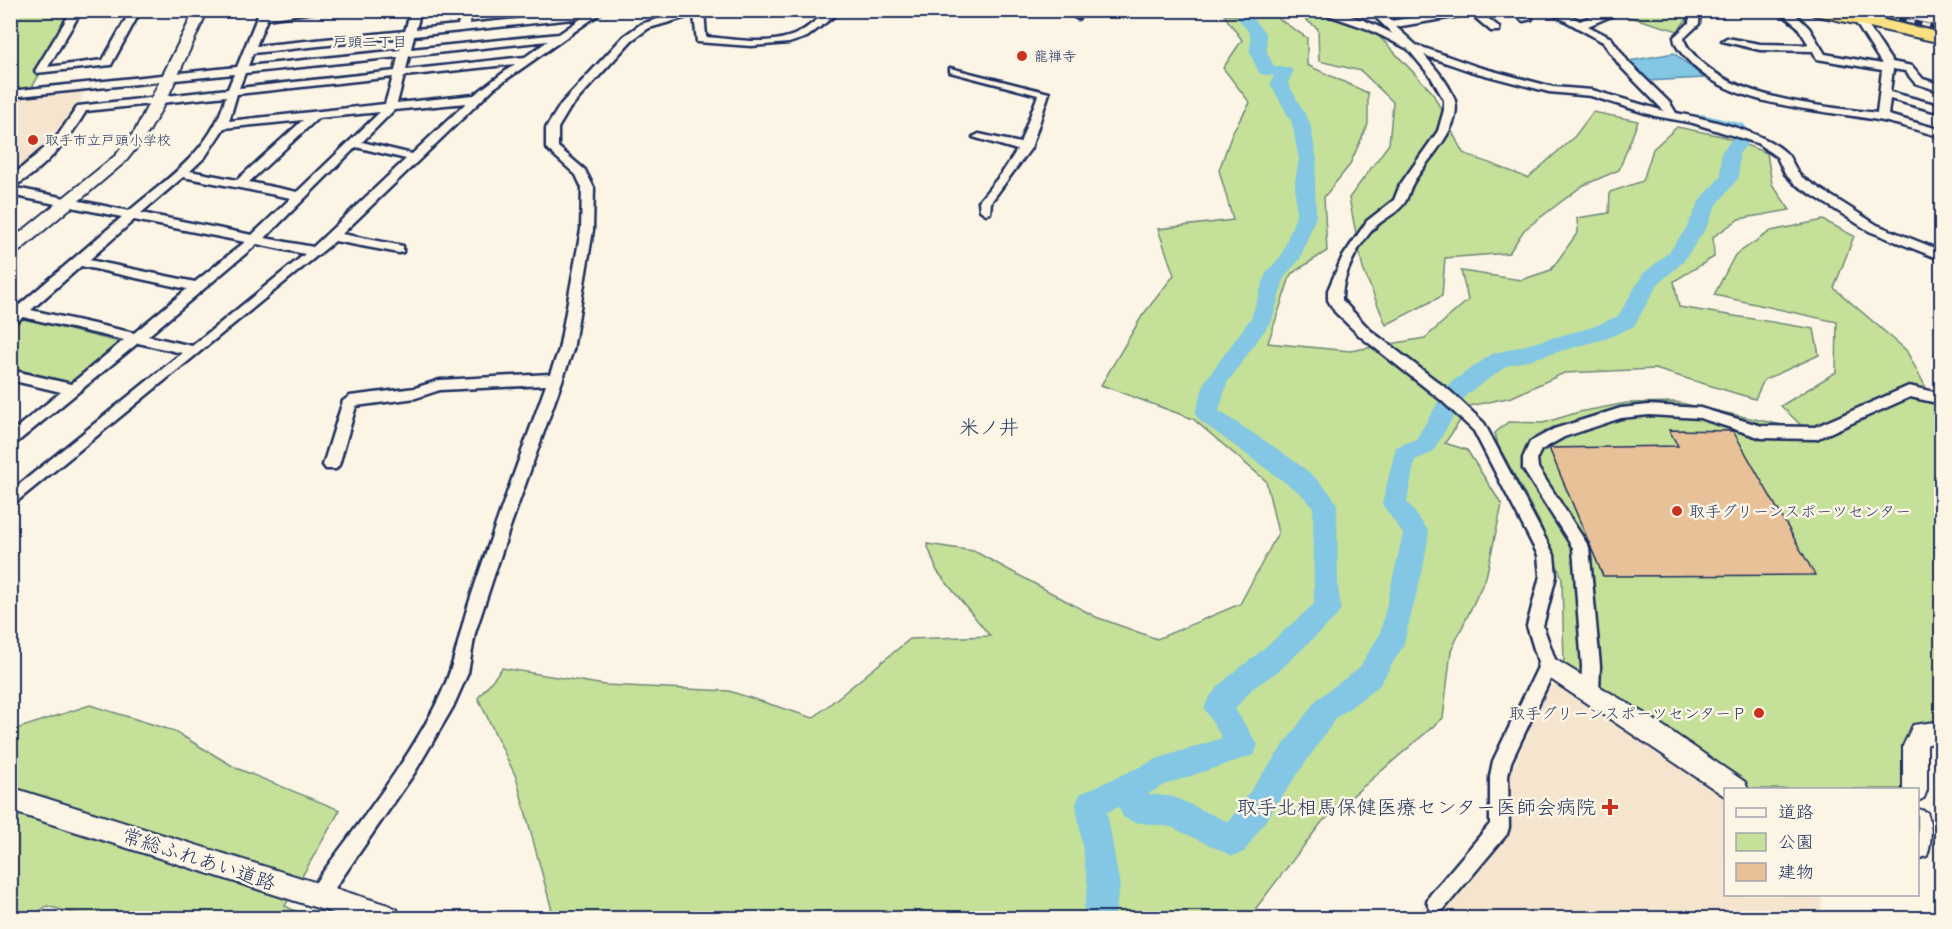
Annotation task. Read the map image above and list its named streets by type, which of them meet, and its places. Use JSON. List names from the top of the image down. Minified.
{"streets":{"street":["常総ふれあい道路"]},"districts":["戸頭二丁目","米ノ井"],"places":{"other":["龍禅寺","取手市立戸頭小学校","取手グリーンスポーツセンター","取手グリーンスポーツセンターＰ"],"health":["取手北相馬保健医療センター医師会病院"]},"legend":["道路","公園","建物"]}
